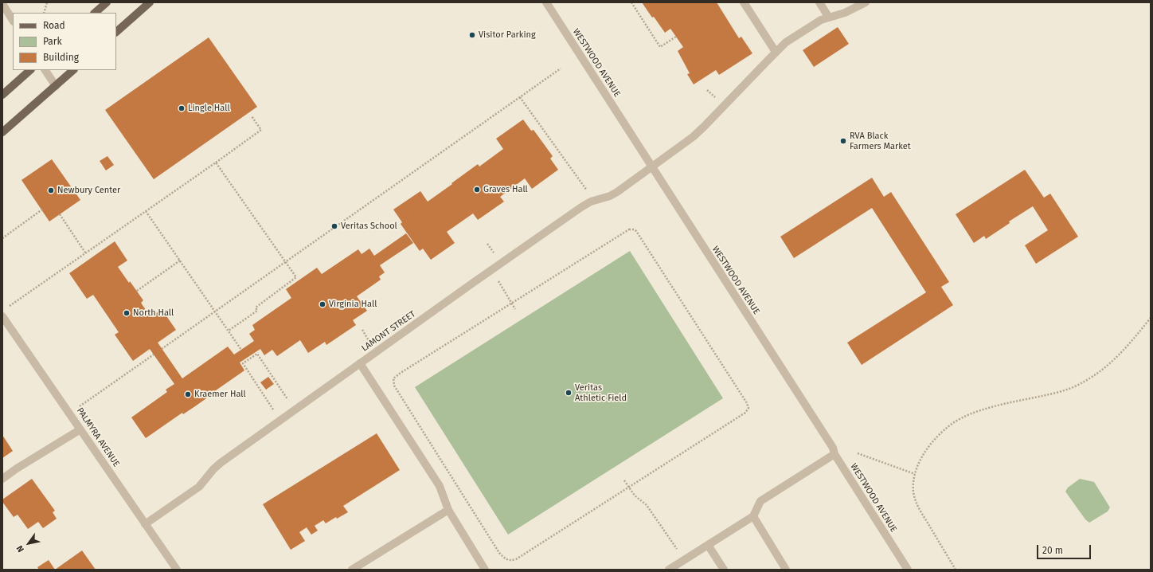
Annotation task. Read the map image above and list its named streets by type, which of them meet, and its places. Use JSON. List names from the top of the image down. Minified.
{"streets":{"street":["WESTWOOD AVENUE","LAMONT STREET","PALMYRA AVENUE"]},"crossings":[["WESTWOOD AVENUE","LAMONT STREET"],["LAMONT STREET","PALMYRA AVENUE"]],"places":["Visitor Parking","Lingle Hall","RVA Black Farmers Market","Graves Hall","Newbury Center","Veritas School","Virginia Hall","North Hall","Veritas Athletic Field","Kraemer Hall"],"legend":["Road","Park","Building"],"scale_bar":"20 m","north":"bottom left"}
